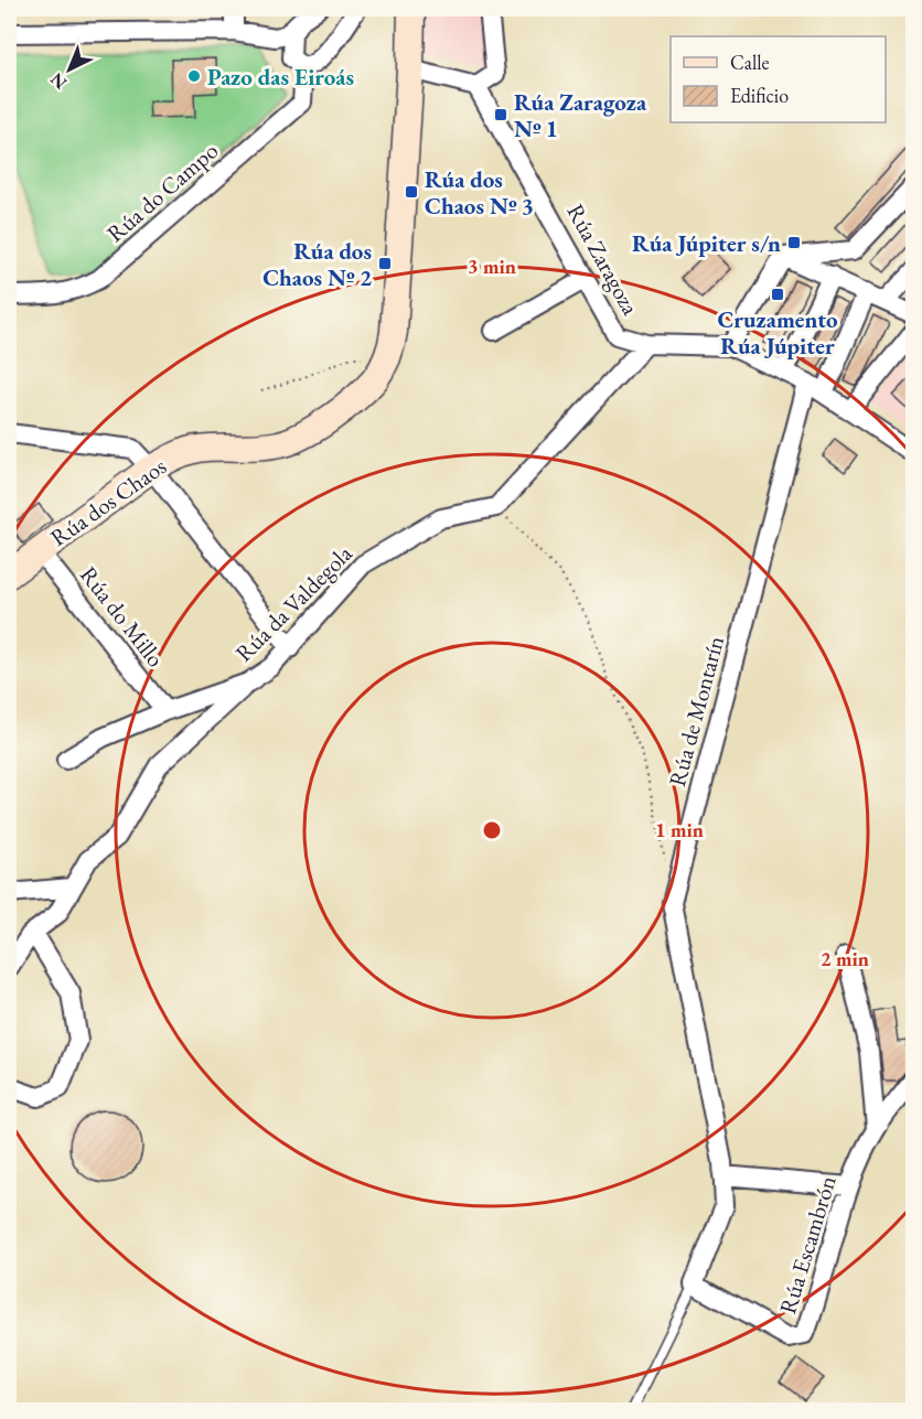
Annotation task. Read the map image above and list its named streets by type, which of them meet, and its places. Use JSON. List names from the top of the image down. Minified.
{"streets":{"street":["Rúa do Campo","Rúa Zaragoza","Rúa dos Chaos","Rúa da Valdegola","Rúa do Millo","Rúa de Montarín","Rúa Escambrón"]},"crossings":[["Rúa Zaragoza","Rúa de Montarín"],["Rúa dos Chaos","Rúa do Millo"],["Rúa da Valdegola","Rúa do Millo"],["Rúa de Montarín","Rúa Escambrón"]],"places":{"other":["Pazo das Eiroás"],"transit":["Rúa Zaragoza Nº 1","Rúa dos Chaos Nº 3","Rúa Júpiter s/n","Rúa dos Chaos Nº 2","Cruzamento Rúa Júpiter"]},"legend":["Calle","Edificio"],"north":"bottom left","rings":["3 min","1 min","2 min"]}
